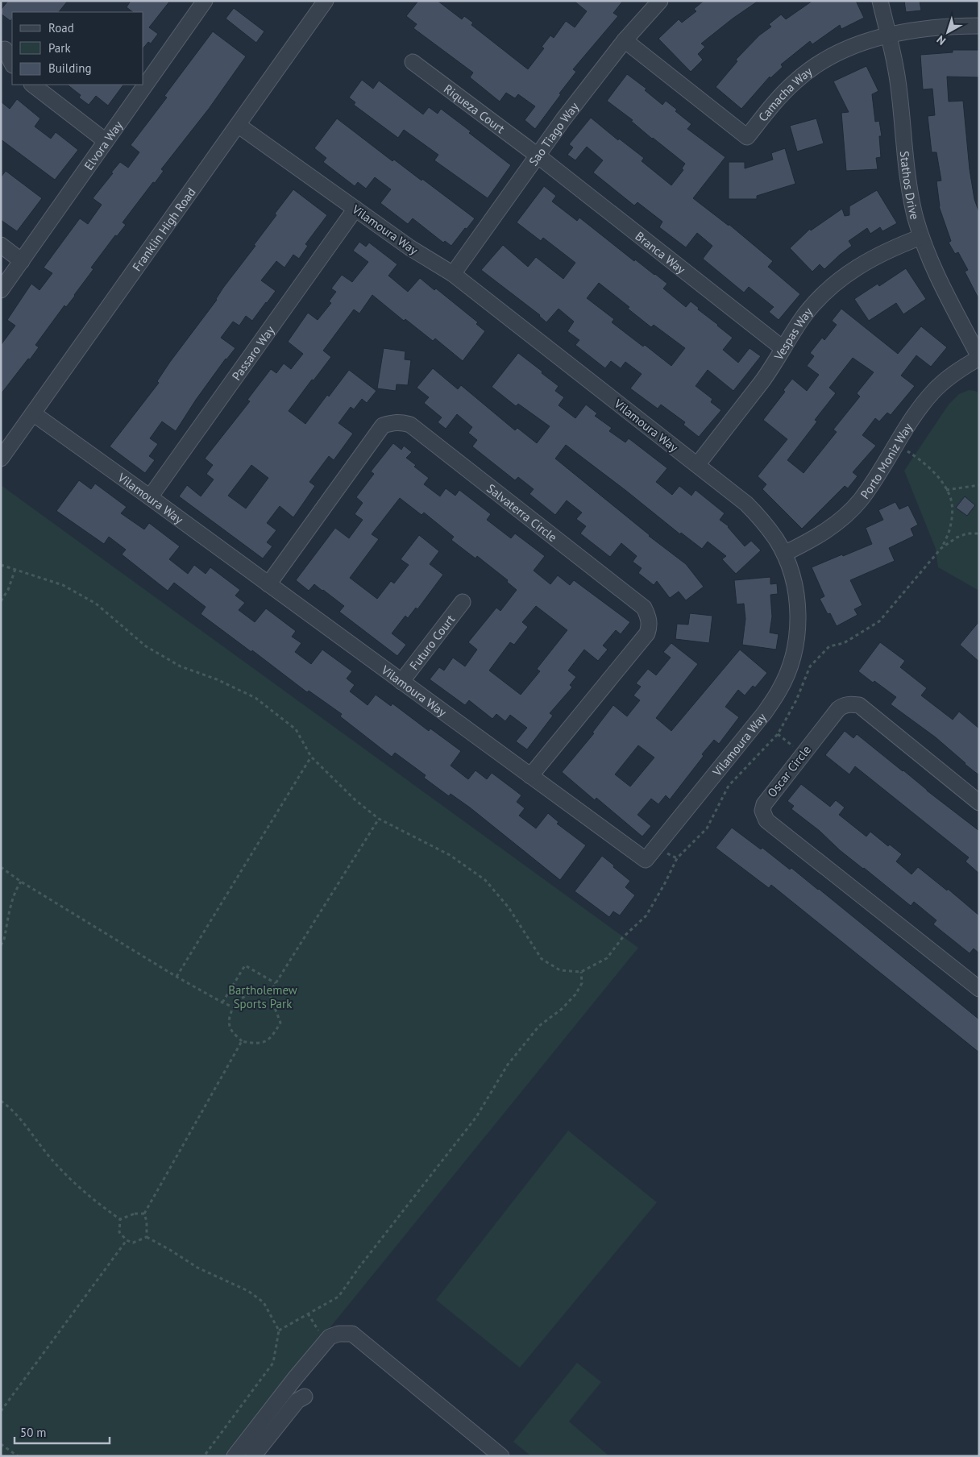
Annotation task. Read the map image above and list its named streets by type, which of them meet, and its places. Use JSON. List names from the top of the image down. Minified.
{"streets":{"street":["Camacha Way","Riqueza Court","Sao Tiago Way","Elvora Way","Stathos Drive","Franklin High Road","Vilamoura Way","Branca Way","Vespas Way","Passaro Way","Porto Moniz Way","Salvaterra Circle","Futuro Court","Oscar Circle"]},"crossings":[["Camacha Way","Sao Tiago Way"],["Camacha Way","Stathos Drive"],["Riqueza Court","Sao Tiago Way"],["Riqueza Court","Branca Way"],["Sao Tiago Way","Vilamoura Way"],["Sao Tiago Way","Branca Way"],["Stathos Drive","Vespas Way"],["Stathos Drive","Porto Moniz Way"],["Franklin High Road","Vilamoura Way"],["Vilamoura Way","Vespas Way"],["Vilamoura Way","Passaro Way"],["Vilamoura Way","Porto Moniz Way"],["Vilamoura Way","Salvaterra Circle"],["Vilamoura Way","Futuro Court"],["Branca Way","Vespas Way"]],"parks":["Bartholemew Sports Park"],"legend":["Road","Park","Building"],"scale_bar":"50 m","north":"bottom left"}
